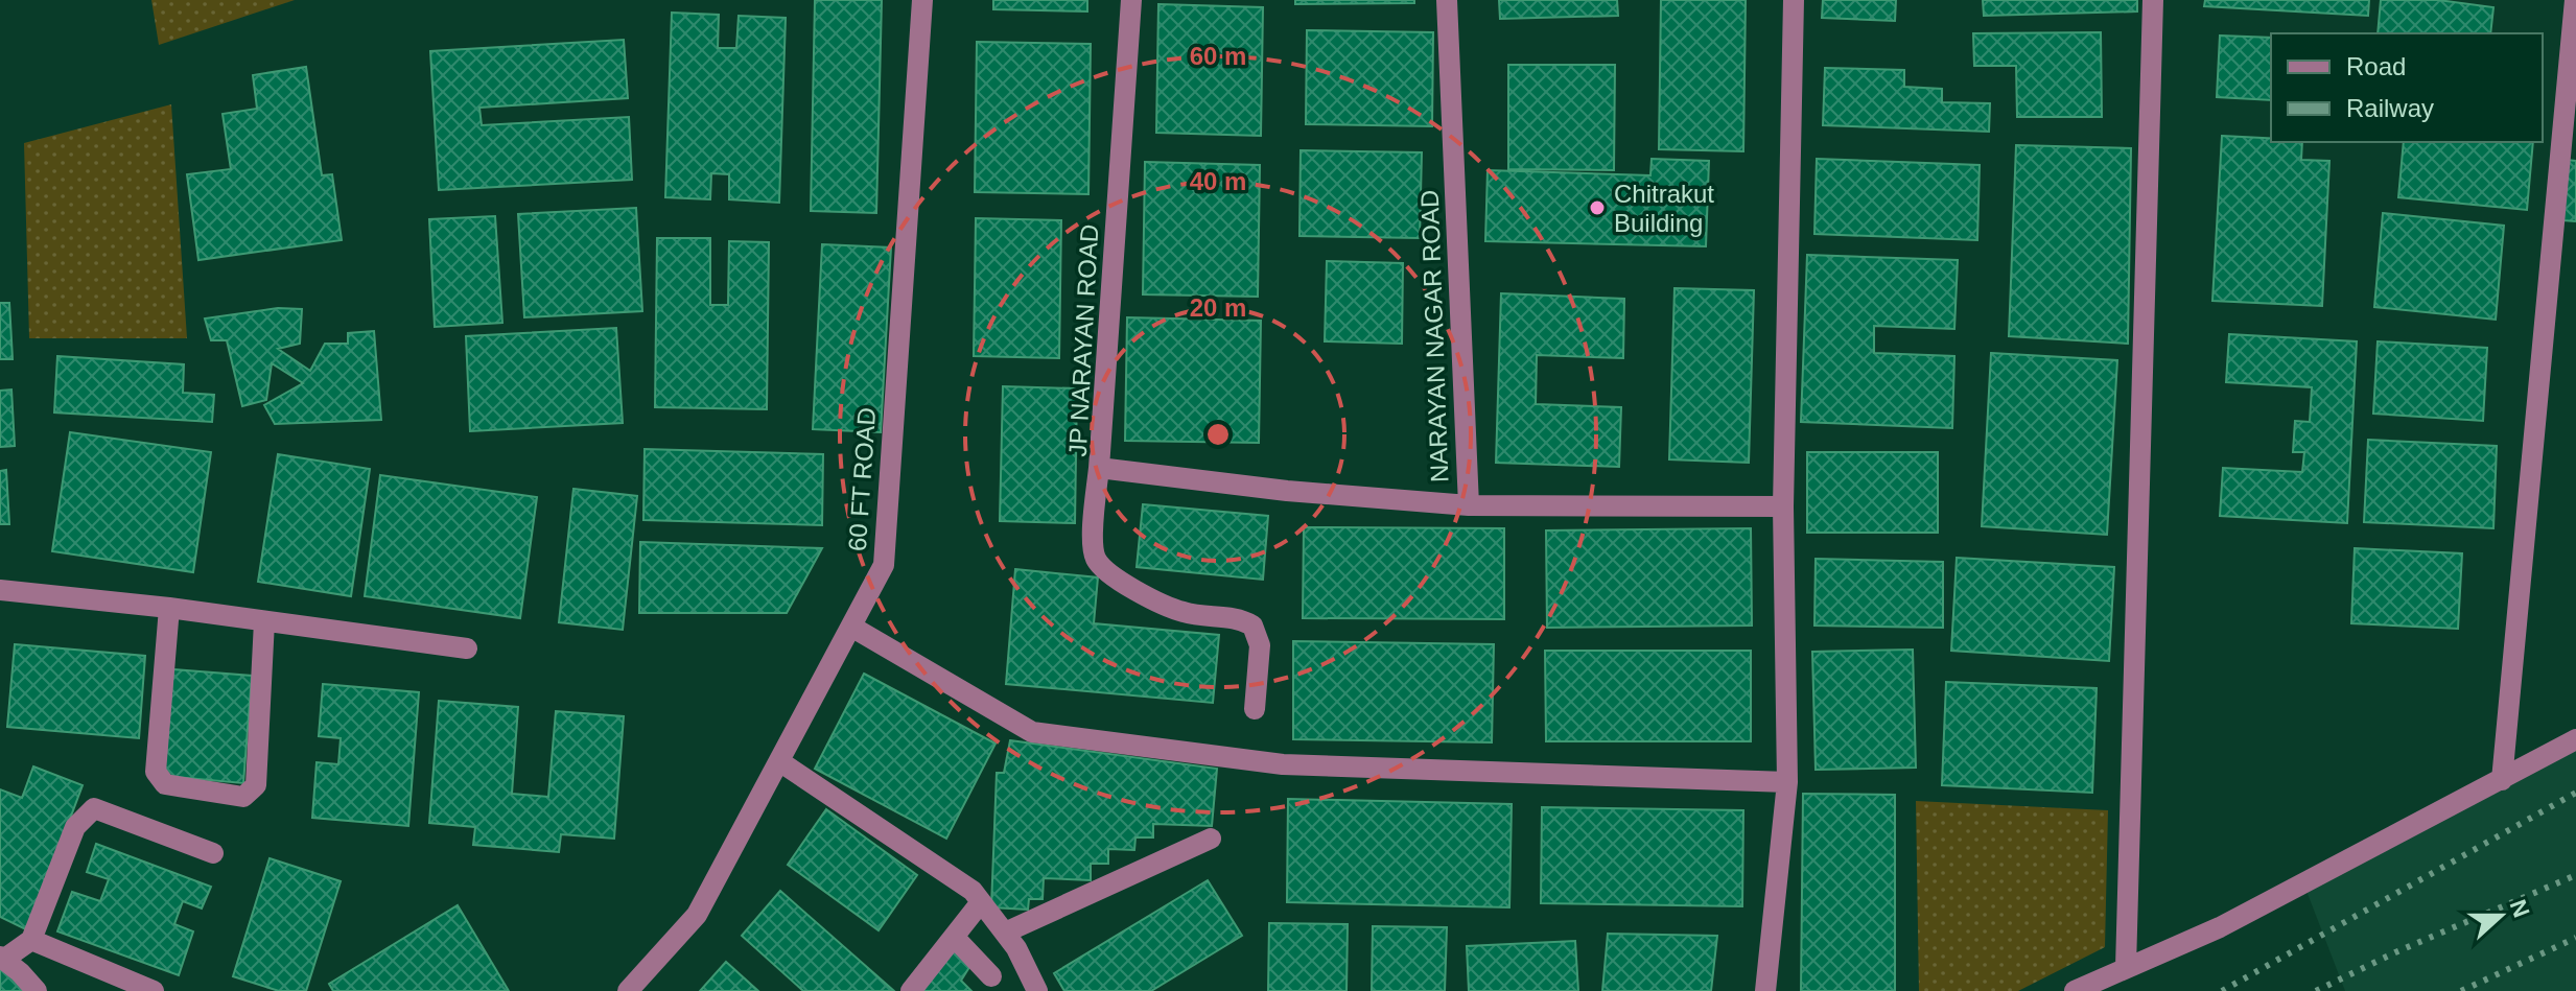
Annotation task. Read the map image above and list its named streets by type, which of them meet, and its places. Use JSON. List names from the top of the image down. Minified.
{"streets":{"street":["NARAYAN NAGAR ROAD","JP NARAYAN ROAD","60 FT ROAD"]},"crossings":[["NARAYAN NAGAR ROAD","JP NARAYAN ROAD"]],"places":["Chitrakut Building"],"legend":["Road","Railway"],"north":"right","rings":["60 m","40 m","20 m"]}
